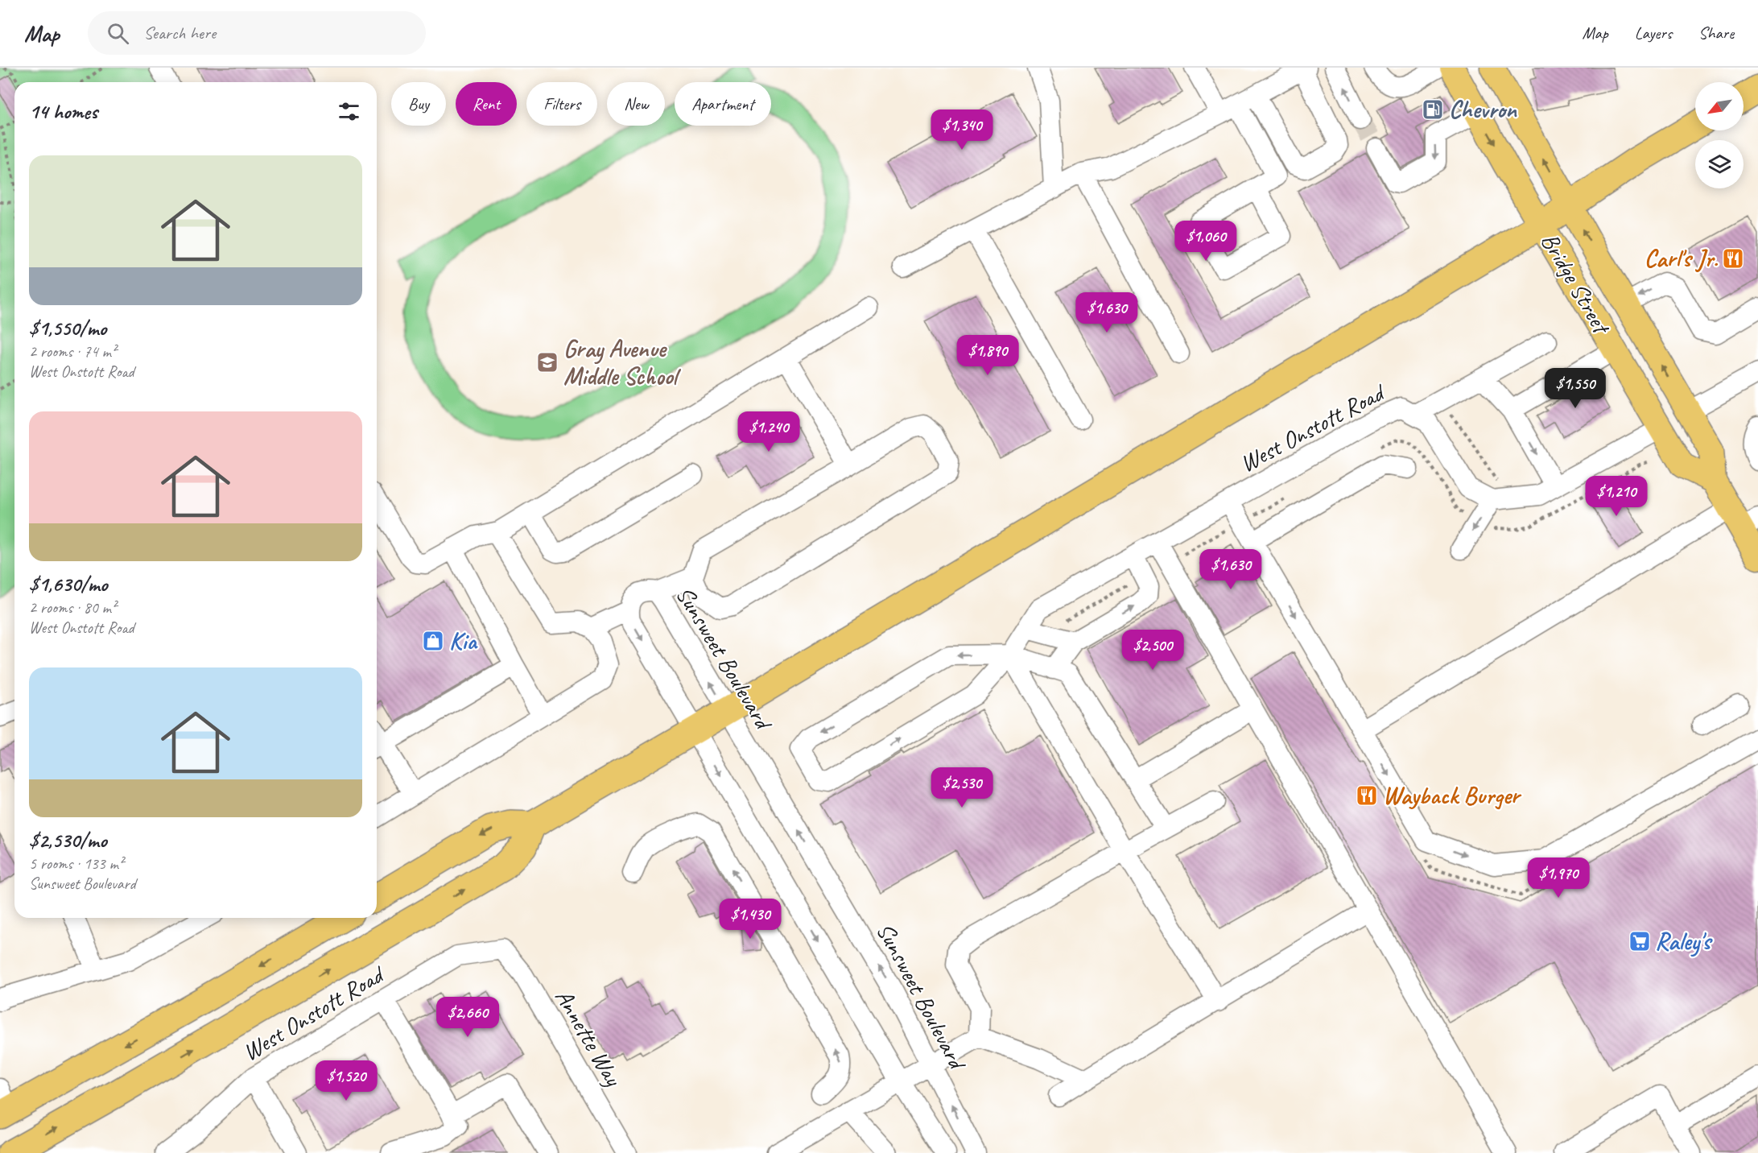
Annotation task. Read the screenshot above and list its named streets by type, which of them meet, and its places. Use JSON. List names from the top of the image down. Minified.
{"streets":{"main road":["Bridge Street"],"street":["West Onstott Road","Sunsweet Boulevard","Annette Way"]},"crossings":[["West Onstott Road","Annette Way"]],"places":{"fuel station":["Chevron"],"restaurant":["Carl's Jr.","Wayback Burger"],"school or university":["Gray Avenue Middle School"],"shop":["Kia"],"supermarket":["Raley's"]},"north":"bottom left","page":{"header":"Map","search":"Search here","nav":["Map","Layers","Share"],"chip":["Buy","Rent","Filters","New","Apartment"],"heading":"14 homes","price":["$1,340","$1,060","$1,630","$1,890","$1,550","$1,240","$1,210","$1,630","$2,500","$2,530","$1,970","$1,430","$2,660","$1,520"],"list":[{"name":"$1,550/mo","note":"2 rooms · 74 m² · West Onstott Road"},{"name":"$1,630/mo","note":"2 rooms · 80 m² · West Onstott Road"},{"name":"$2,530/mo","note":"5 rooms · 133 m² · Sunsweet Boulevard"}]}}
